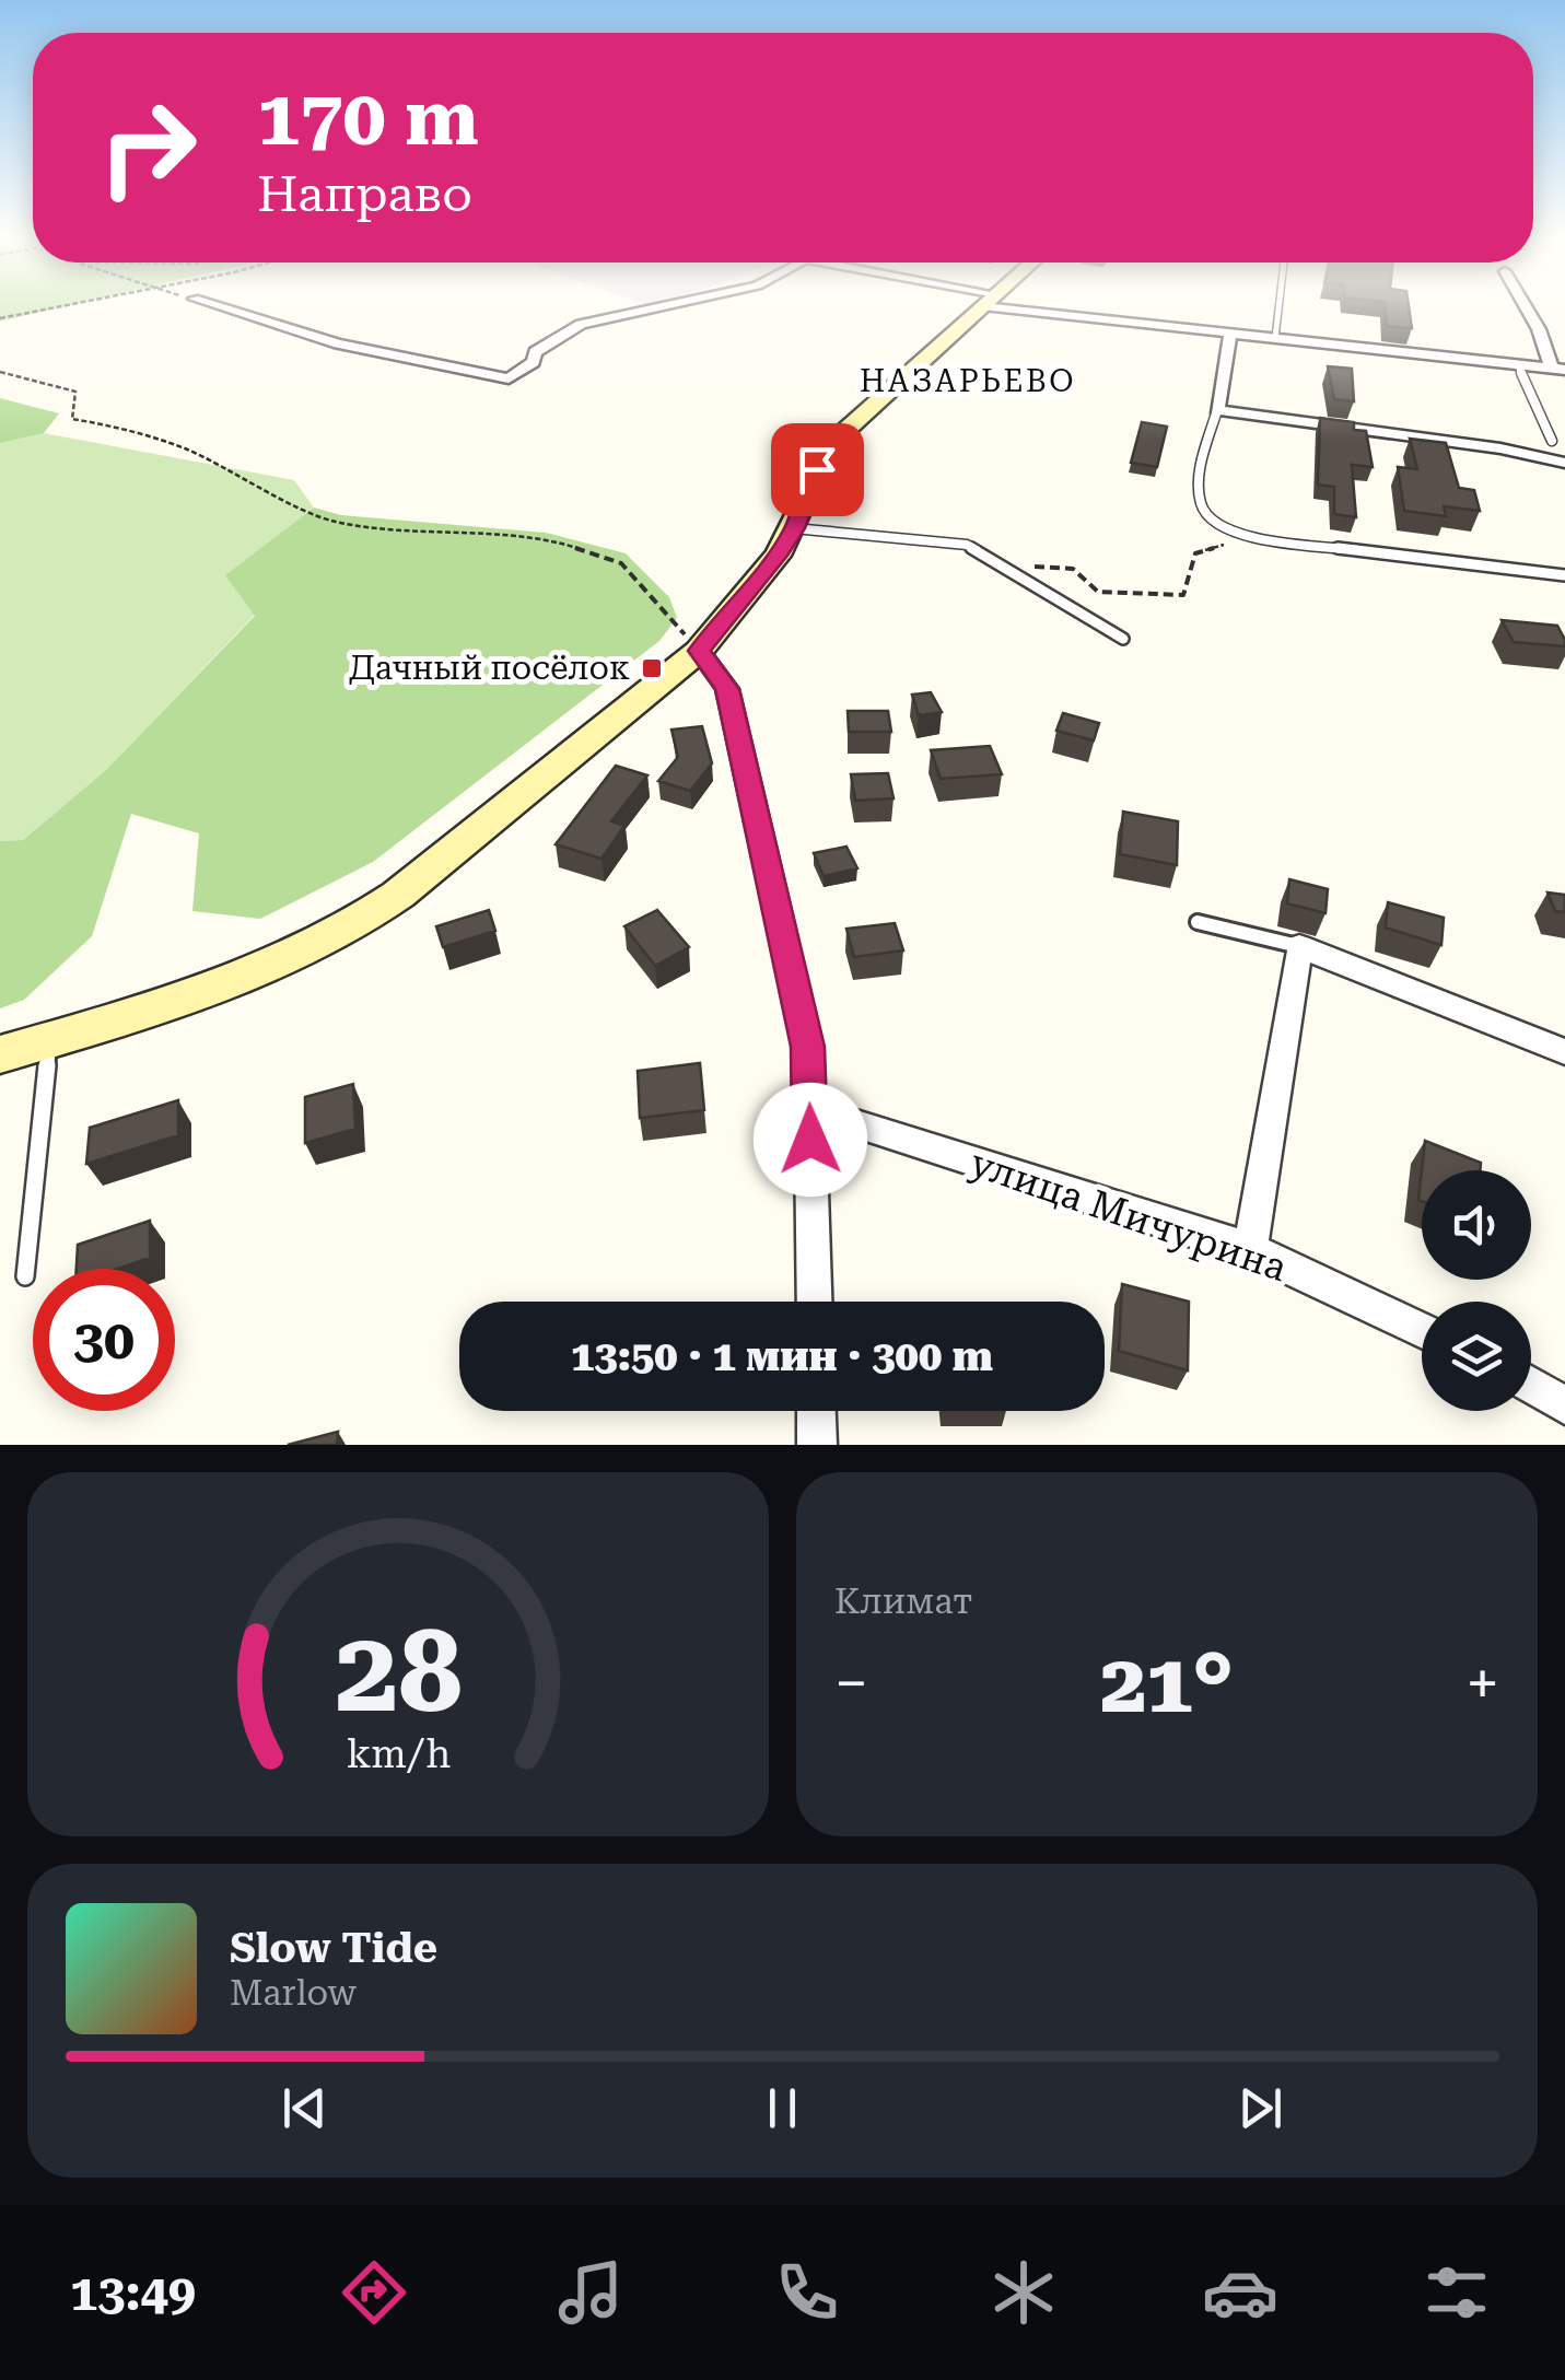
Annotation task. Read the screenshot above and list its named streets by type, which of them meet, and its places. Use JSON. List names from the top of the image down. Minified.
{"streets":{"street":["улица Мичурина"]},"districts":["НАЗАРЬЕВО"],"places":{"transit":["Дачный посёлок"]},"page":{"turn":["170 m","Направо"],"limit":"30","trip":"13:50 · 1 мин · 300 m","tile":"Климат","heat":["−","21°","+"],"song":["Slow Tide","Marlow"],"tabs":"13:49","gauge":["28","km/h"]}}
